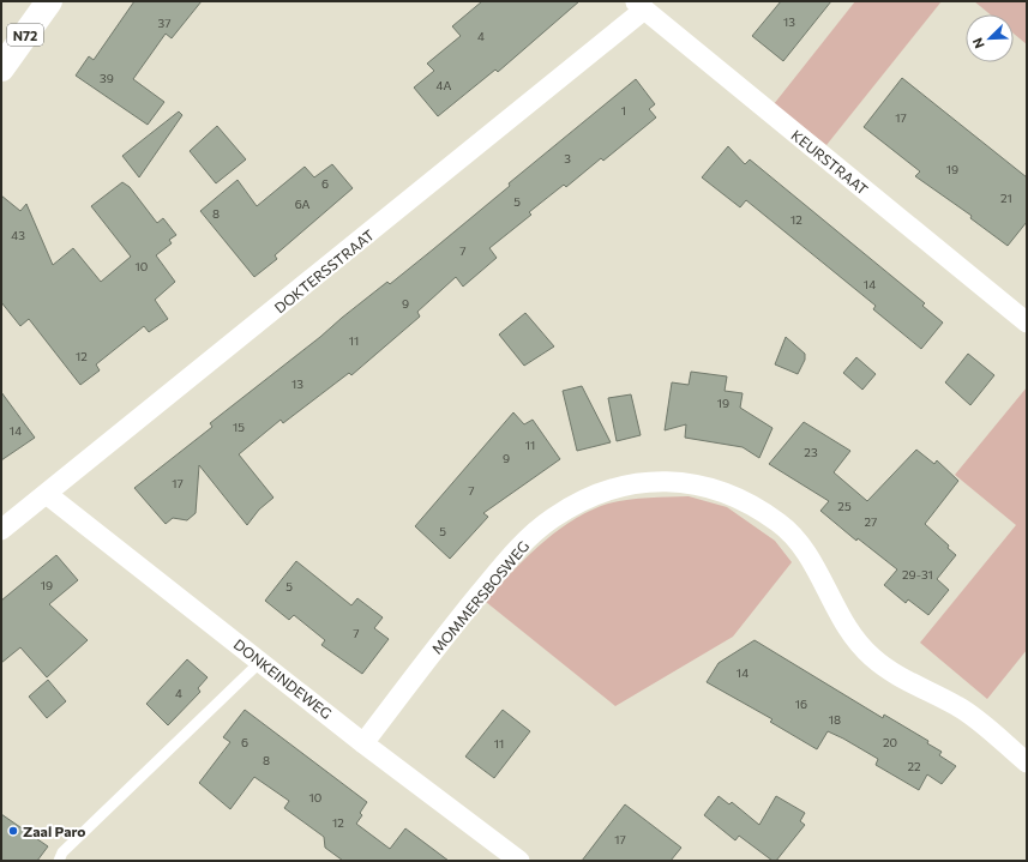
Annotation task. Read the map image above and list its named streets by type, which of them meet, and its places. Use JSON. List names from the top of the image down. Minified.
{"streets":{"main road":["N72"],"street":["KEURSTRAAT","DOKTERSSTRAAT","MOMMERSBOSWEG","DONKEINDEWEG"]},"crossings":[["KEURSTRAAT","DOKTERSSTRAAT"],["DOKTERSSTRAAT","DONKEINDEWEG"],["MOMMERSBOSWEG","DONKEINDEWEG"]],"places":["Zaal Paro"],"house_numbers":["13","37","4","39","4A","1","17","3","19","6","21","5","6A","8","12","43","7","10","14","9","11","12","13","19","15","14","11","23","9","17","7","25","27","5","29-31","19","5","7","14","4","16","18","6","20","11","8","22","10","12","17"],"north":"bottom left"}
